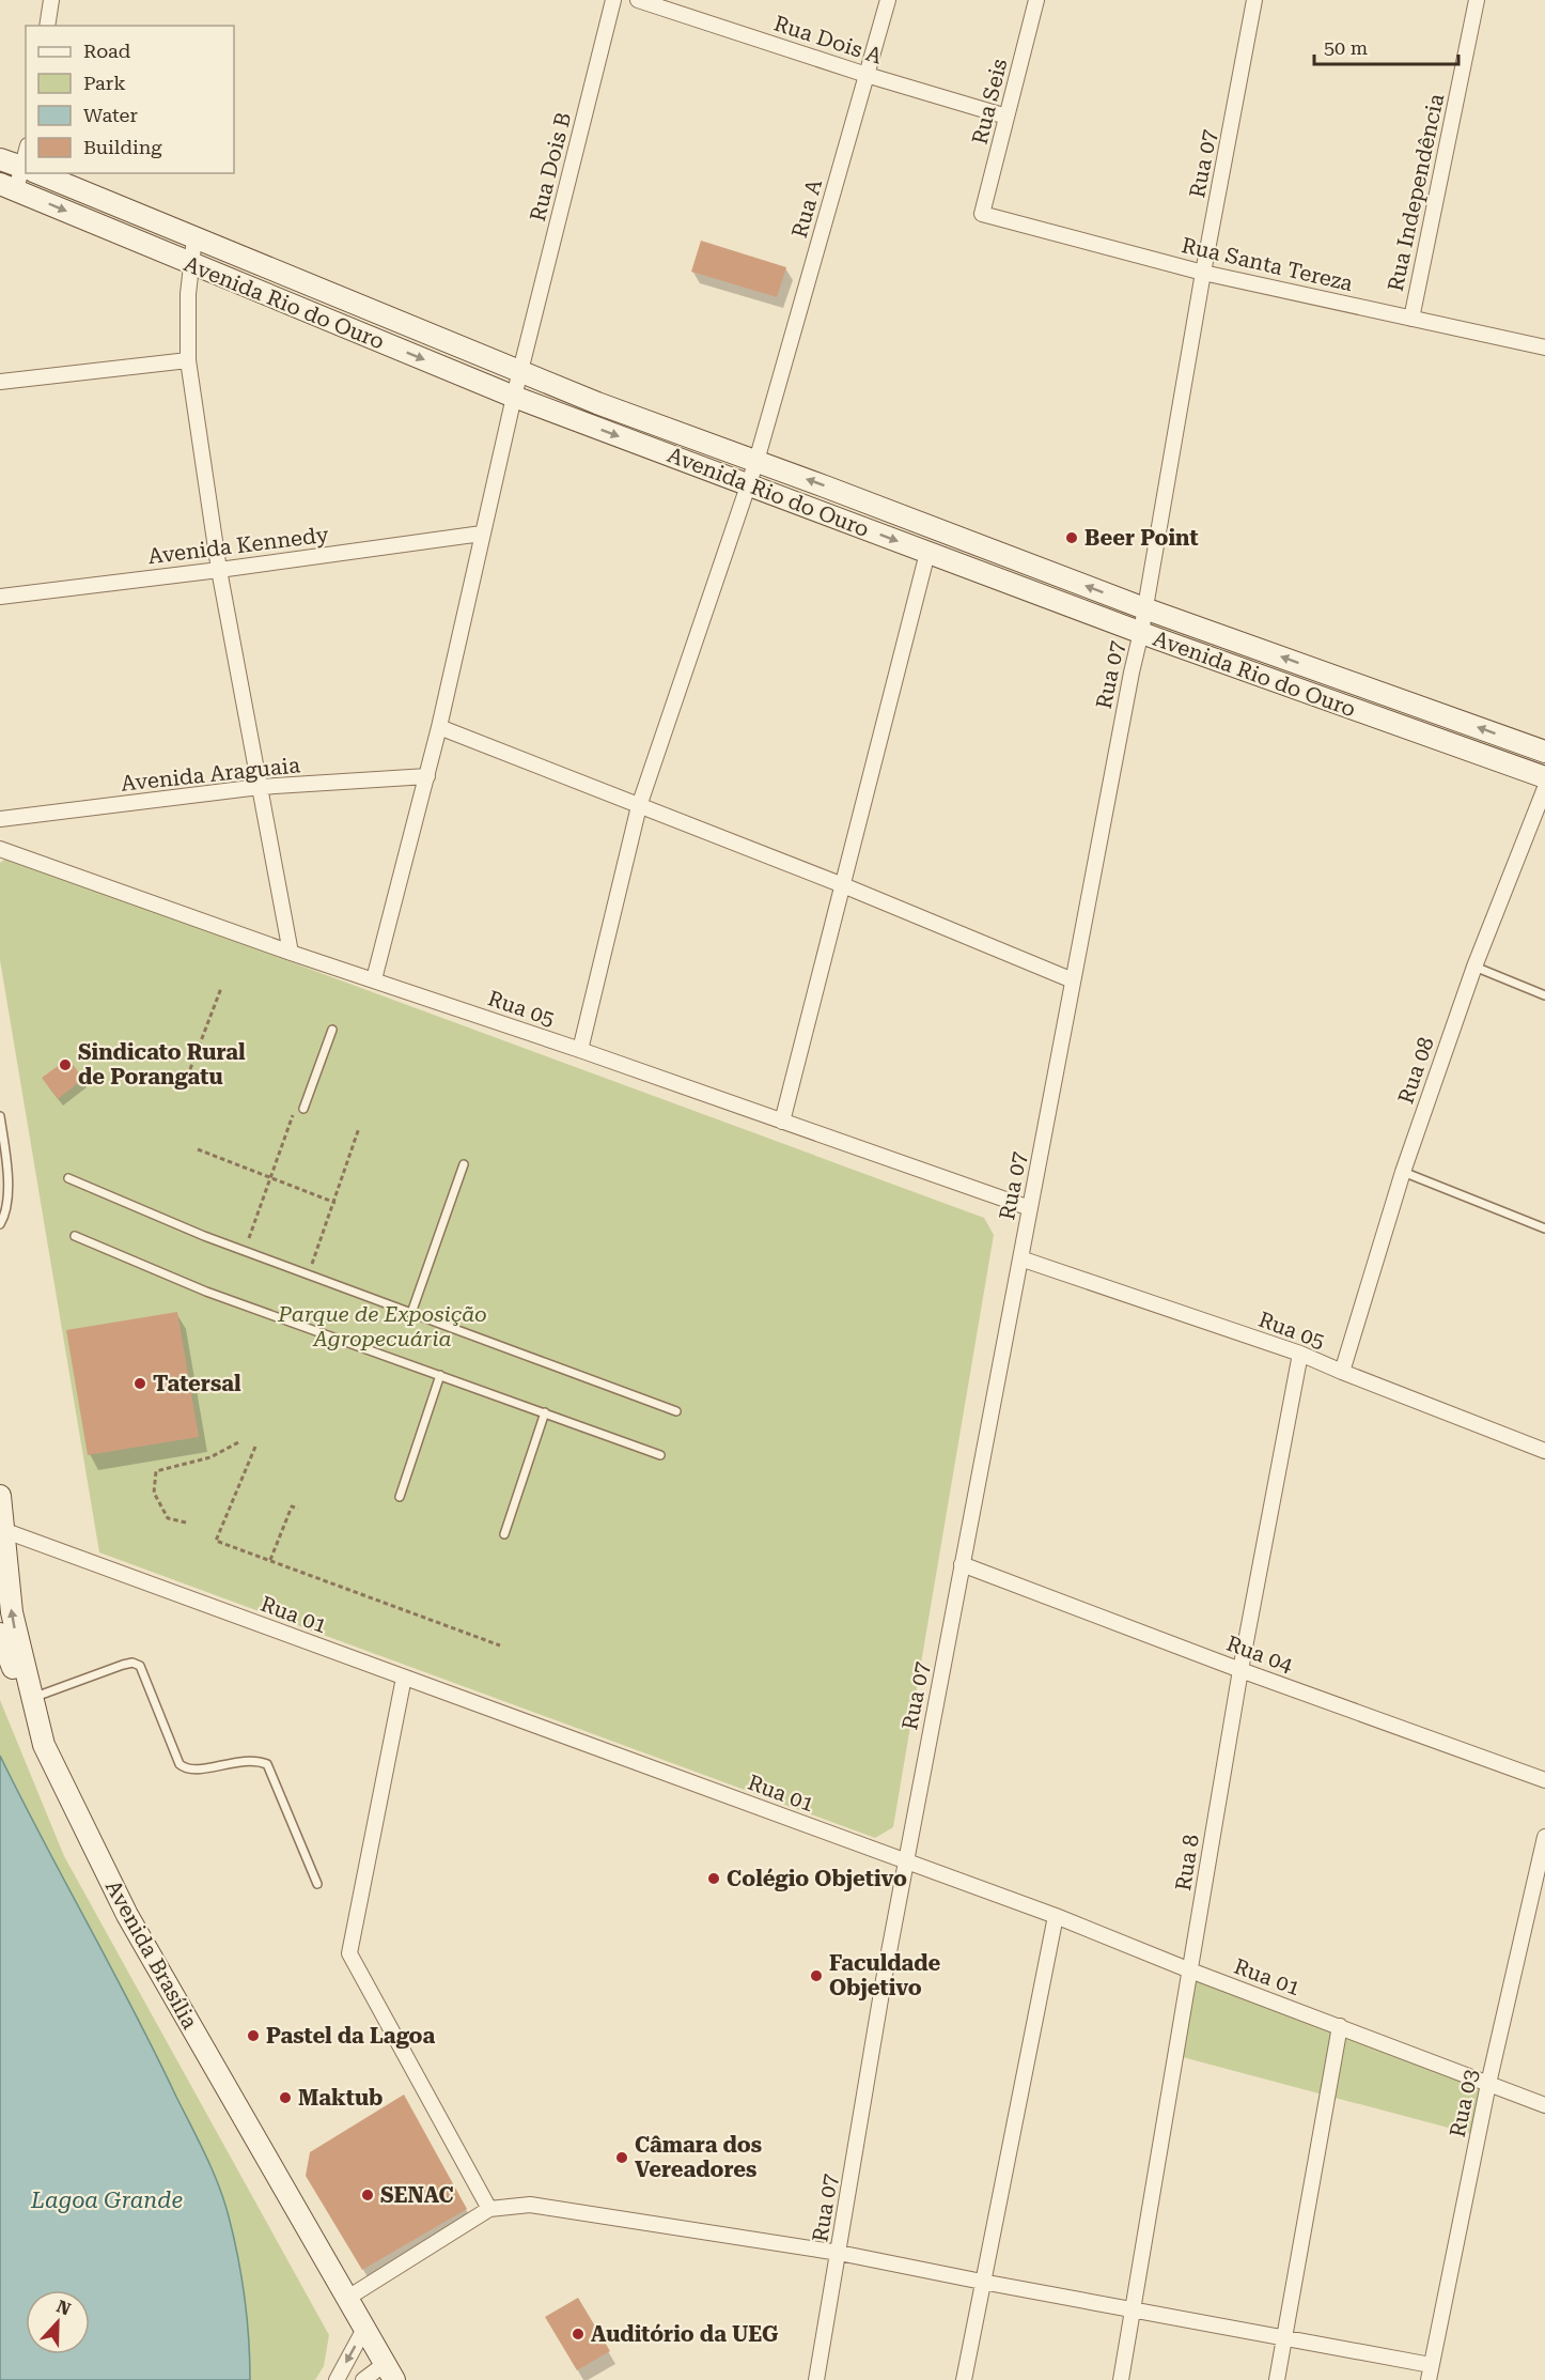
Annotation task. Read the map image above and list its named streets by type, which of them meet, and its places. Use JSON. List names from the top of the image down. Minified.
{"streets":{"main road":["Avenida Rio do Ouro","Avenida Brasília"],"street":["Rua Dois A","Rua Seis","Rua 07","Rua Dois B","Rua Independência","Rua A","Rua Santa Tereza","Avenida Kennedy","Avenida Araguaia","Rua 05","Rua 08","Rua 01","Rua 04","Rua 8","Rua 03"]},"crossings":[["Rua Dois A","Rua Seis"],["Rua Dois A","Rua A"],["Rua Seis","Rua Santa Tereza"],["Rua 07","Rua Santa Tereza"],["Rua 07","Avenida Rio do Ouro"],["Rua 07","Rua 05"],["Rua 07","Rua 01"],["Rua 07","Rua 04"],["Rua Dois B","Avenida Rio do Ouro"],["Rua Dois B","Avenida Kennedy"],["Rua Dois B","Avenida Araguaia"],["Rua Dois B","Rua 05"],["Rua Independência","Rua Santa Tereza"],["Rua A","Avenida Rio do Ouro"],["Rua A","Rua 05"],["Rua 05","Rua 08"],["Rua 05","Rua 8"],["Rua 01","Rua 8"],["Rua 01","Rua 03"],["Rua 04","Rua 8"]],"water":["Lagoa Grande"],"parks":["Parque de Exposição Agropecuária"],"places":["Beer Point","Sindicato Rural de Porangatu","Tatersal","Colégio Objetivo","Faculdade Objetivo","Pastel da Lagoa","Maktub","Câmara dos Vereadores","SENAC","Auditório da UEG"],"legend":["Road","Park","Water","Building"],"scale_bar":"50 m","north":"top"}
